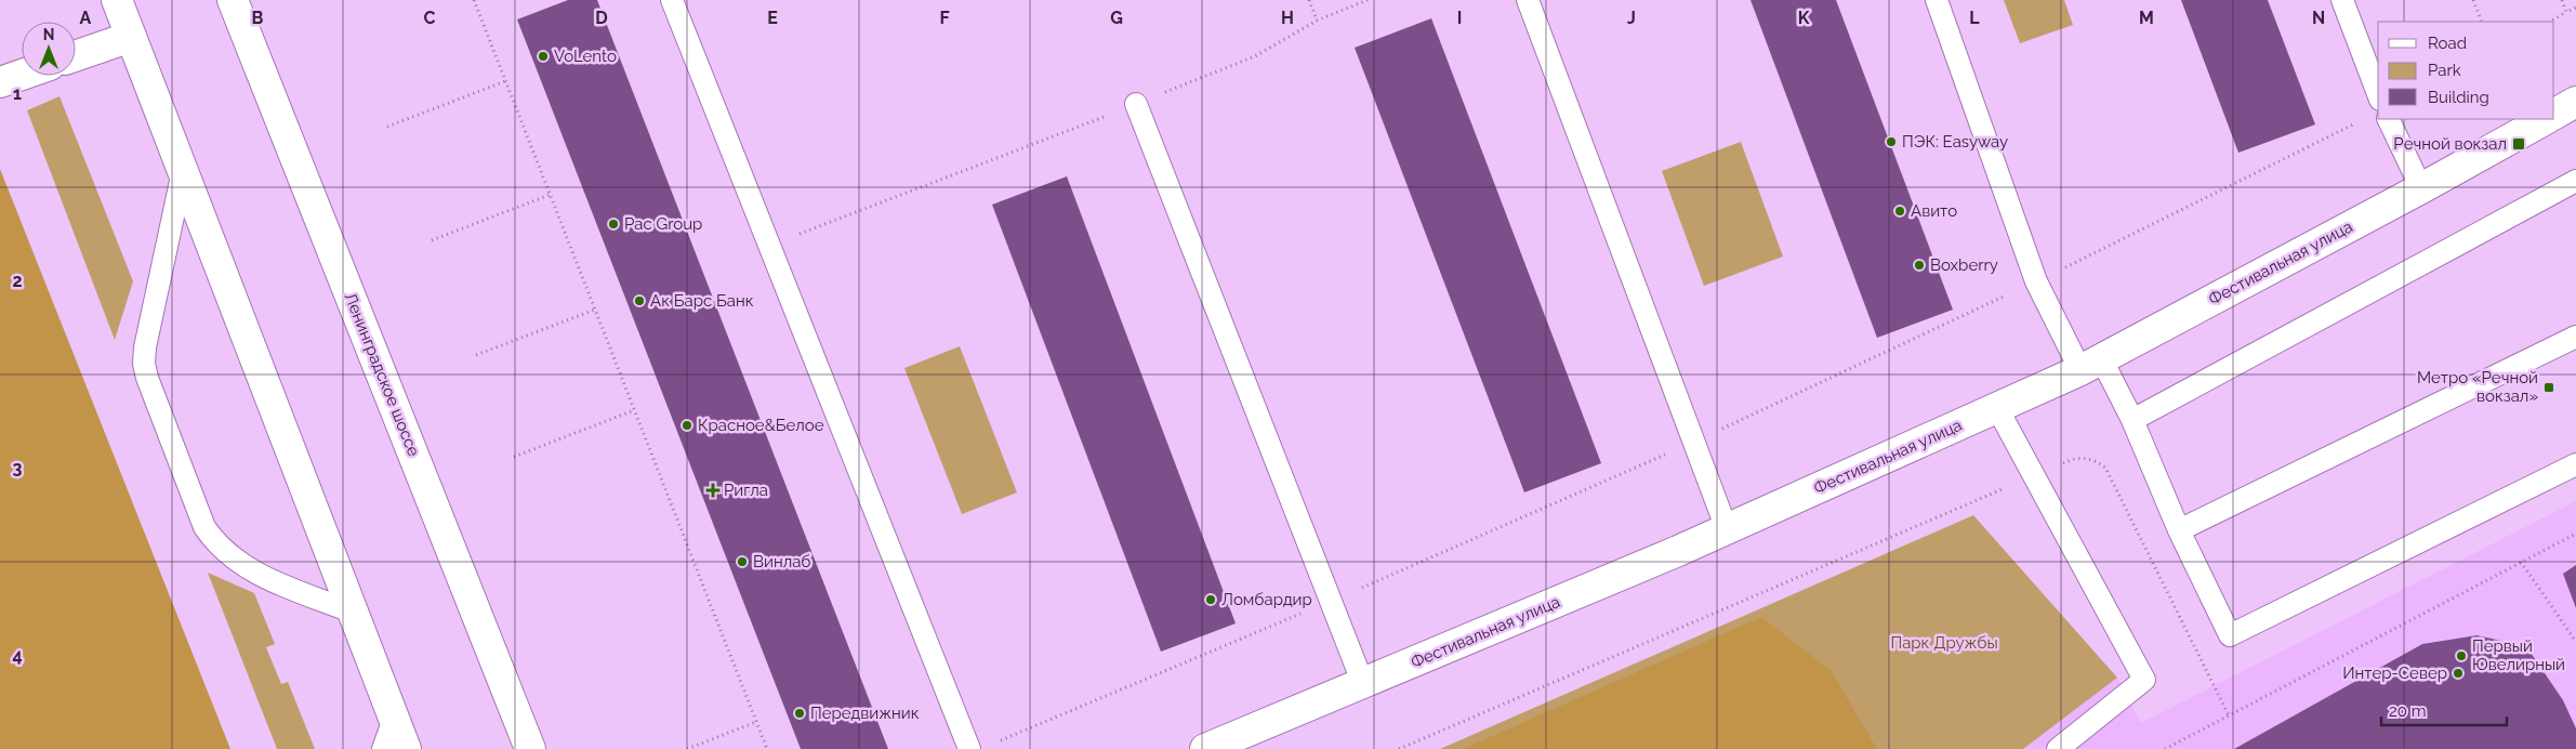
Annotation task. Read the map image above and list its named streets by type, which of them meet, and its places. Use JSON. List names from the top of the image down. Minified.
{"streets":{"street":["Фестивальная улица","Ленинградское шоссе"]},"parks":["Парк Дружбы"],"places":{"other":["VoLento","ПЭК: Easyway","Авито","Pac Group","Boxberry","Ак Барс Банк","Красное&Белое","Винлаб","Ломбардир","Первый Ювелирный","Интер-Север","Передвижник"],"transit":["Речной вокзал","Метро «Речной вокзал»"],"health":["Ригла"]},"legend":["Road","Park","Building"],"scale_bar":"20 m","north":"top","grid":{"columns":["A","B","C","D","E","F","G","H","I","J","K","L","M","N"],"rows":["1","2","3","4"]}}
